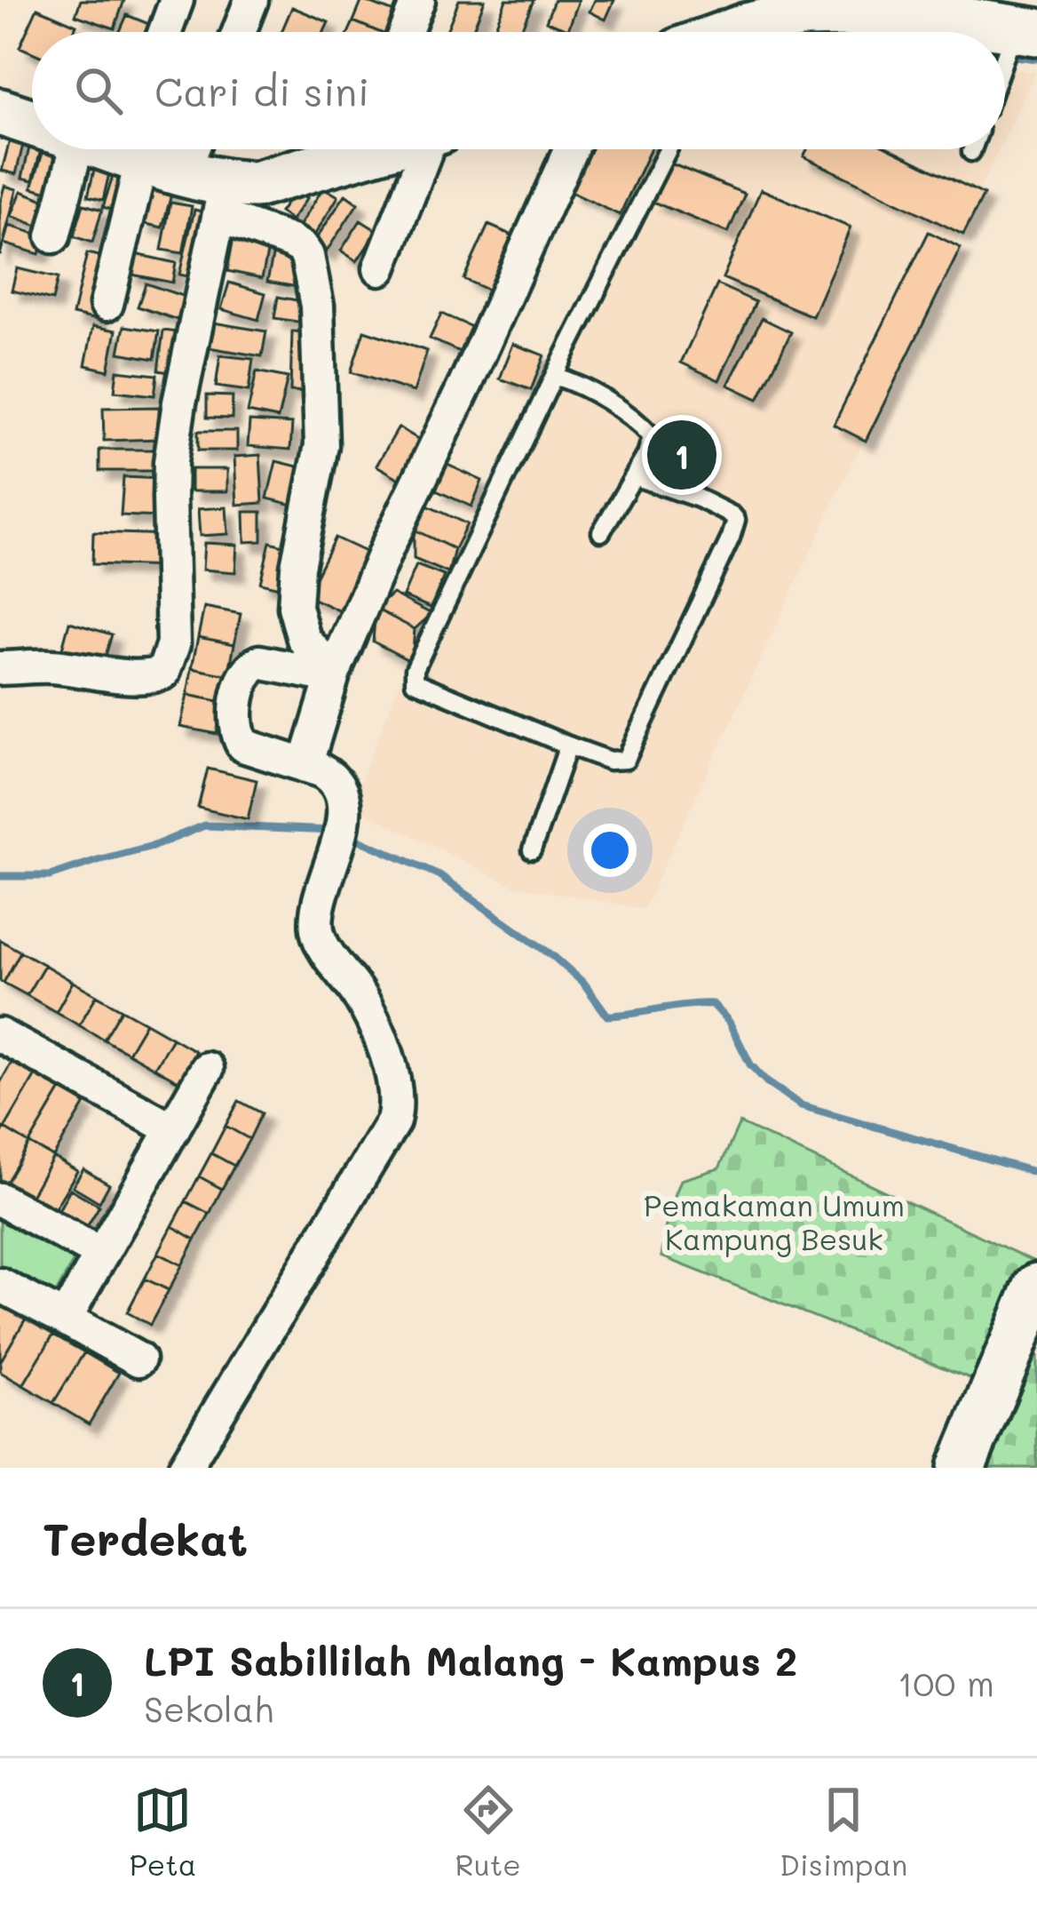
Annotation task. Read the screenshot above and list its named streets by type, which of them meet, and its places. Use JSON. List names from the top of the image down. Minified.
{"parks":["Pemakaman Umum Kampung Besuk"],"page":{"search":"Cari di sini","pins":"1","heading":"Terdekat","list":[{"mark":"1","name":"LPI Sabillilah Malang - Kampus 2","note":"Sekolah","value":"100 m"}],"nav":["Peta","Rute","Disimpan"]}}
